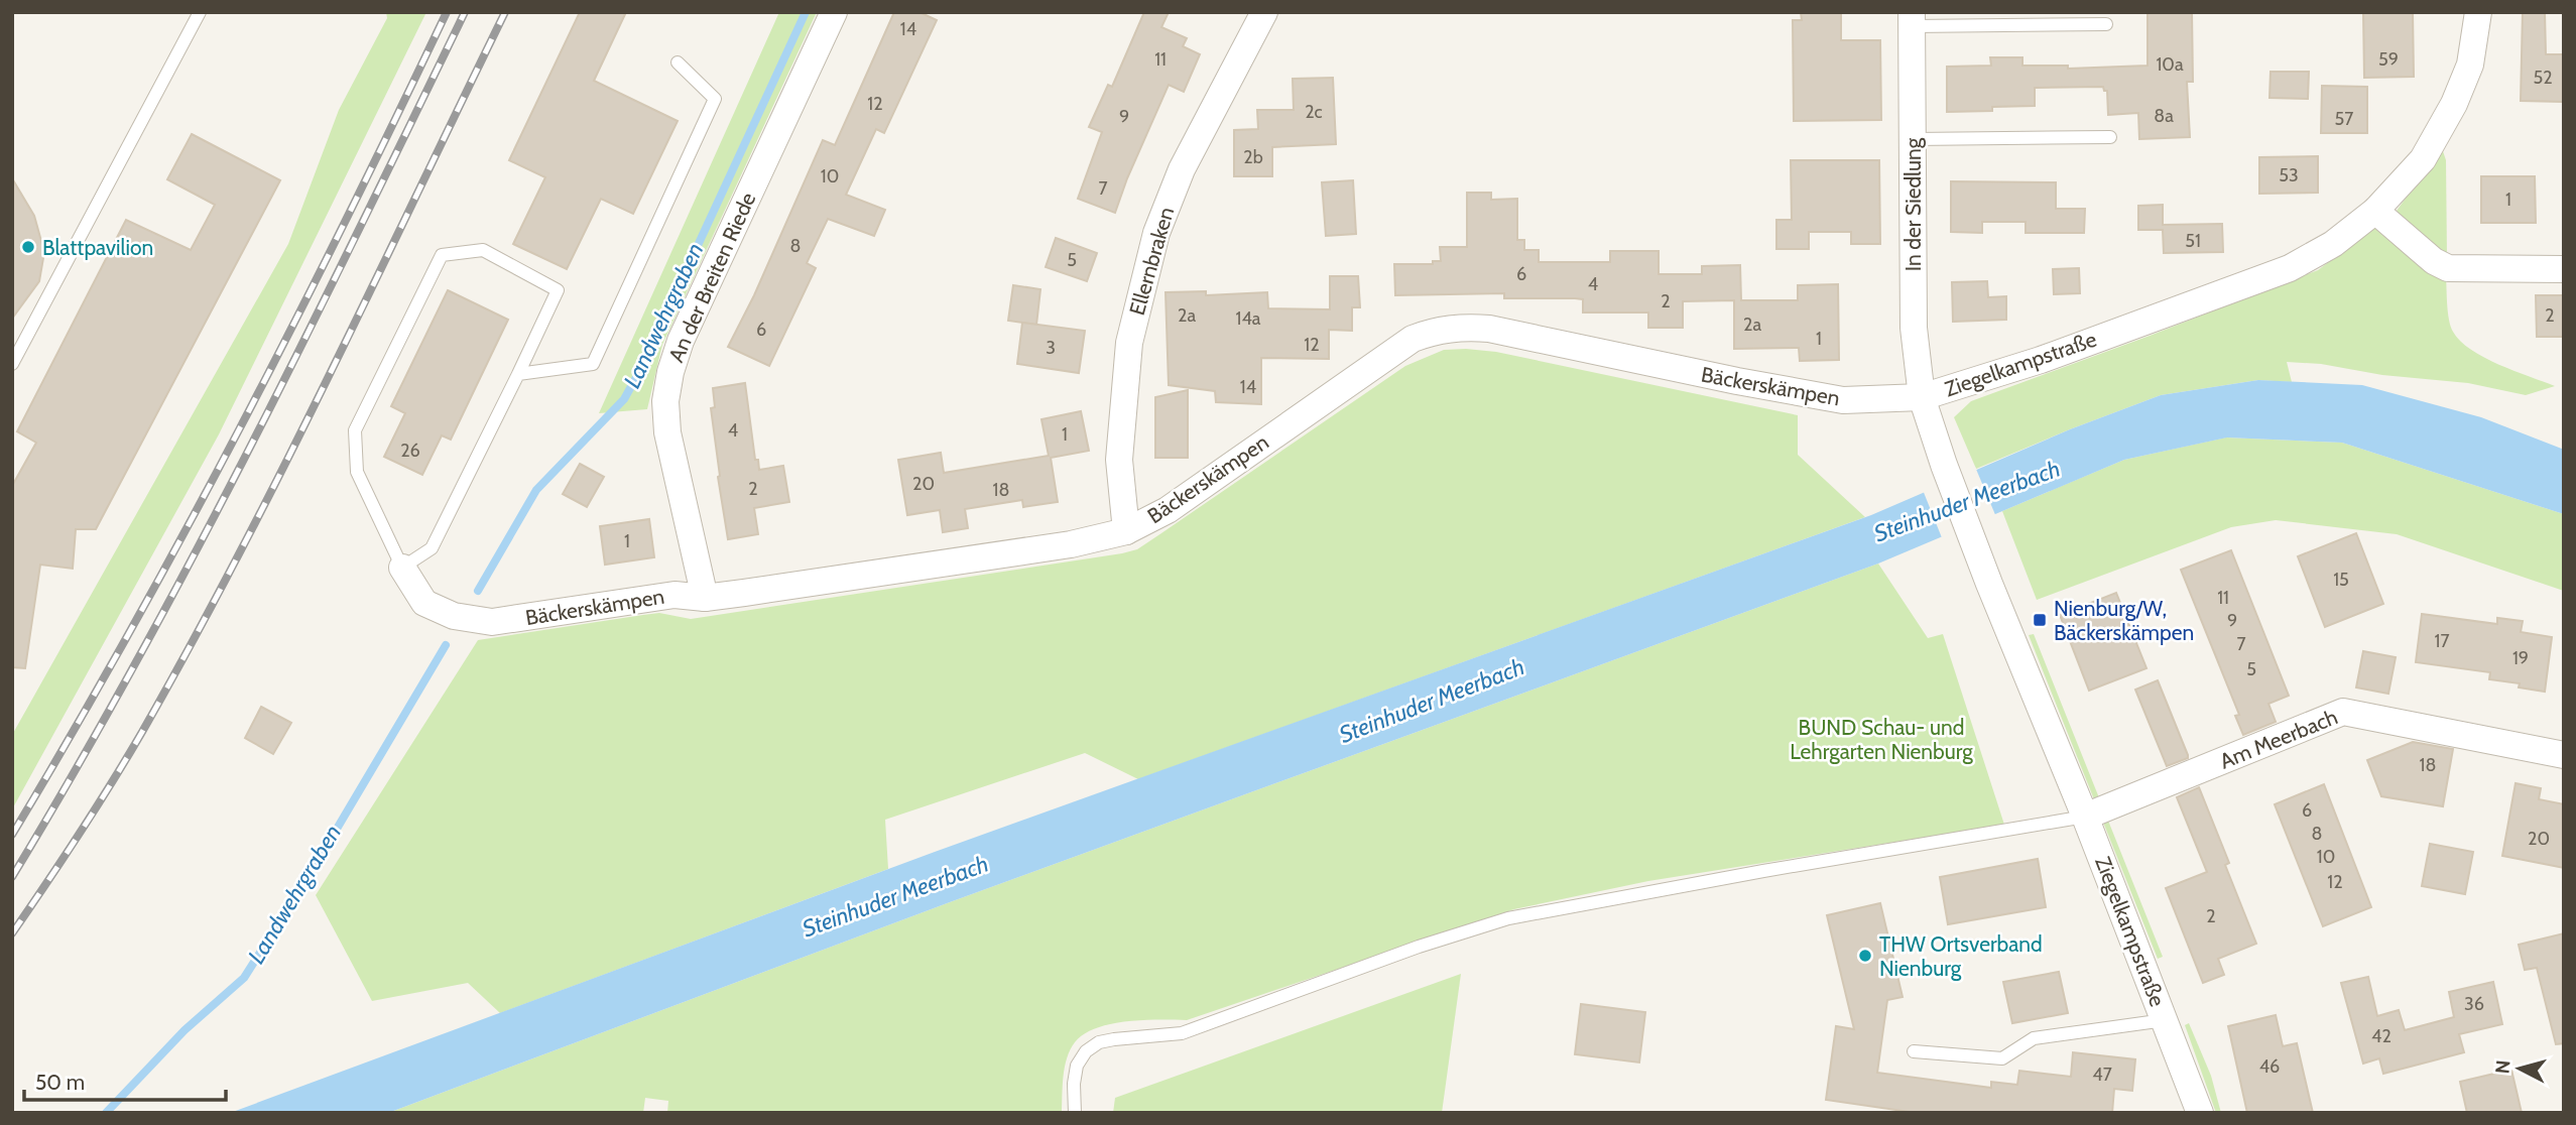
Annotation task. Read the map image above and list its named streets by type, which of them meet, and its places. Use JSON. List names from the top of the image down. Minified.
{"streets":{"street":["In der Siedlung","Ellernbraken","An der Breiten Riede","Ziegelkampstraße","Bäckerskämpen","Am Meerbach"]},"crossings":[["In der Siedlung","Ziegelkampstraße"],["In der Siedlung","Bäckerskämpen"],["Ellernbraken","Bäckerskämpen"],["An der Breiten Riede","Bäckerskämpen"],["Ziegelkampstraße","Bäckerskämpen"],["Ziegelkampstraße","Am Meerbach"]],"water":["Landwehrgraben","Steinhuder Meerbach"],"parks":["BUND Schau- und Lehrgarten Nienburg"],"places":{"other":["Blattpavilion","THW Ortsverband Nienburg"],"transit":["Nienburg/W, Bäckerskämpen"]},"house_numbers":["14","11","59","10a","52","12","2c","8a","9","57","2b","53","10","7","1","51","8","5","6","4","2","2a","2","14a","2a","6","1","12","3","14","4","1","26","20","2","18","1","15","11","9","17","7","19","5","18","6","8","20","10","12","2","36","42","46","47"],"scale_bar":"50 m","north":"left"}
